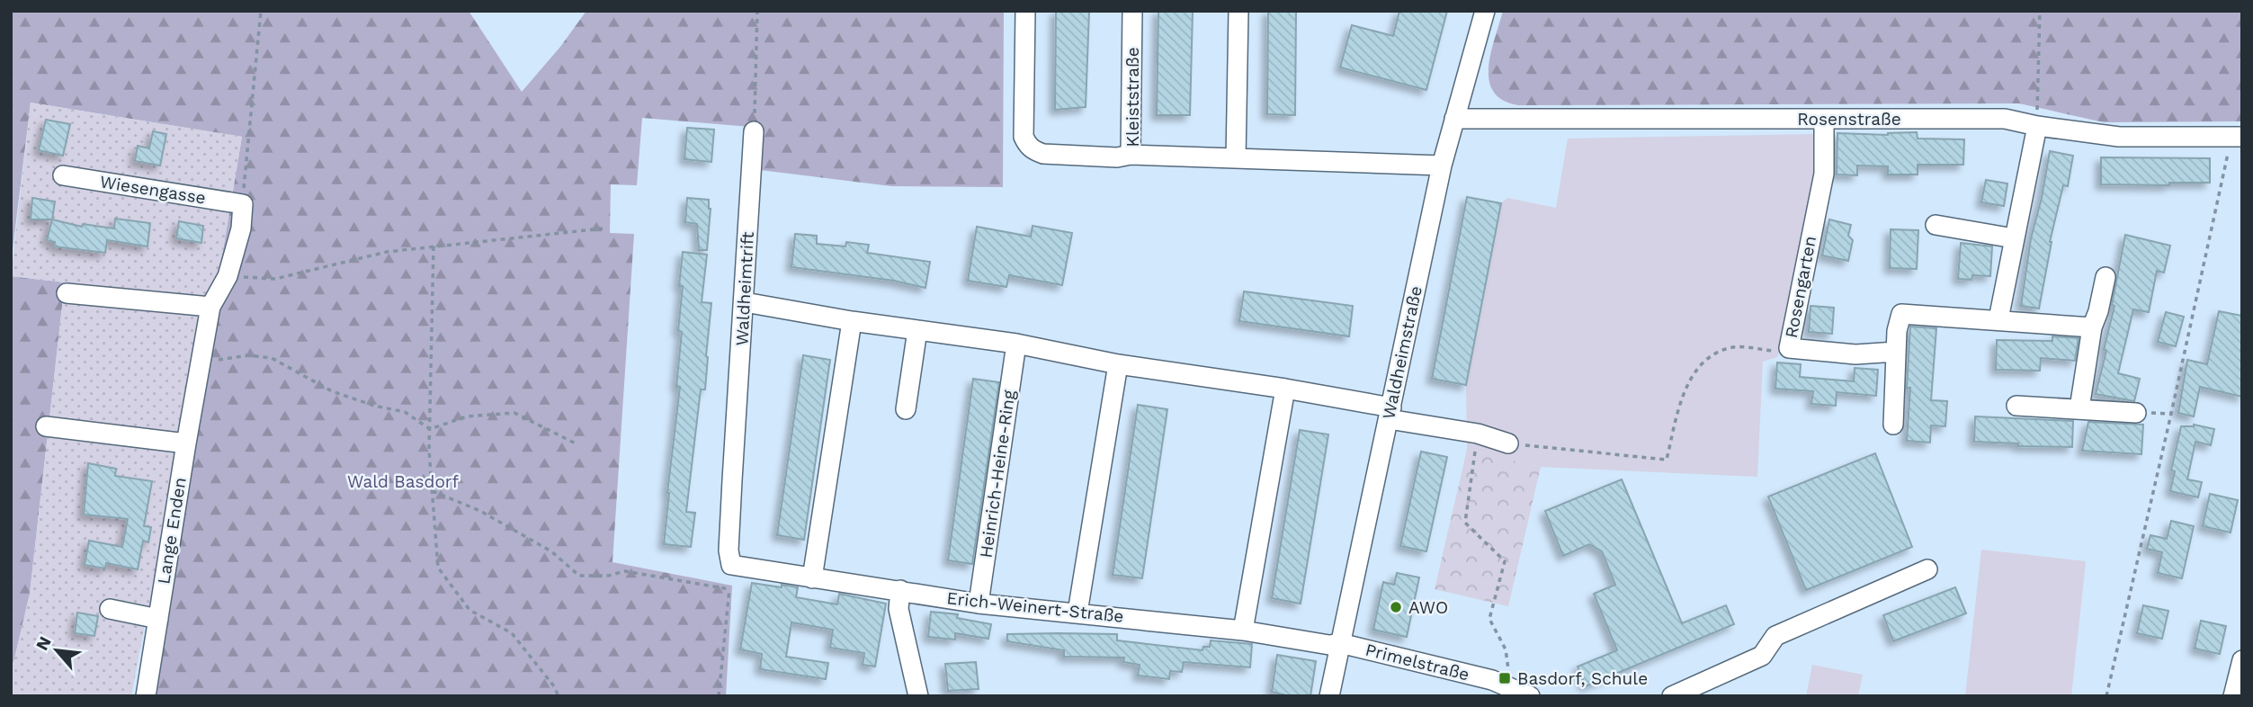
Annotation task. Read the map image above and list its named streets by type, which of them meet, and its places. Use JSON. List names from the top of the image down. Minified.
{"streets":{"street":["Kleiststraße","Rosenstraße","Wiesengasse","Rosengarten","Waldheimtrift","Waldheimstraße","Heinrich-Heine-Ring","Lange Enden","Erich-Weinert-Straße","Primelstraße"]},"crossings":[["Kleiststraße","Waldheimstraße"],["Rosenstraße","Rosengarten"],["Rosenstraße","Waldheimstraße"],["Wiesengasse","Lange Enden"],["Waldheimtrift","Erich-Weinert-Straße"],["Waldheimstraße","Erich-Weinert-Straße"],["Waldheimstraße","Primelstraße"],["Heinrich-Heine-Ring","Erich-Weinert-Straße"],["Erich-Weinert-Straße","Primelstraße"]],"parks":["Wald Basdorf"],"places":{"other":["AWO"],"transit":["Basdorf, Schule"]},"north":"top left"}
